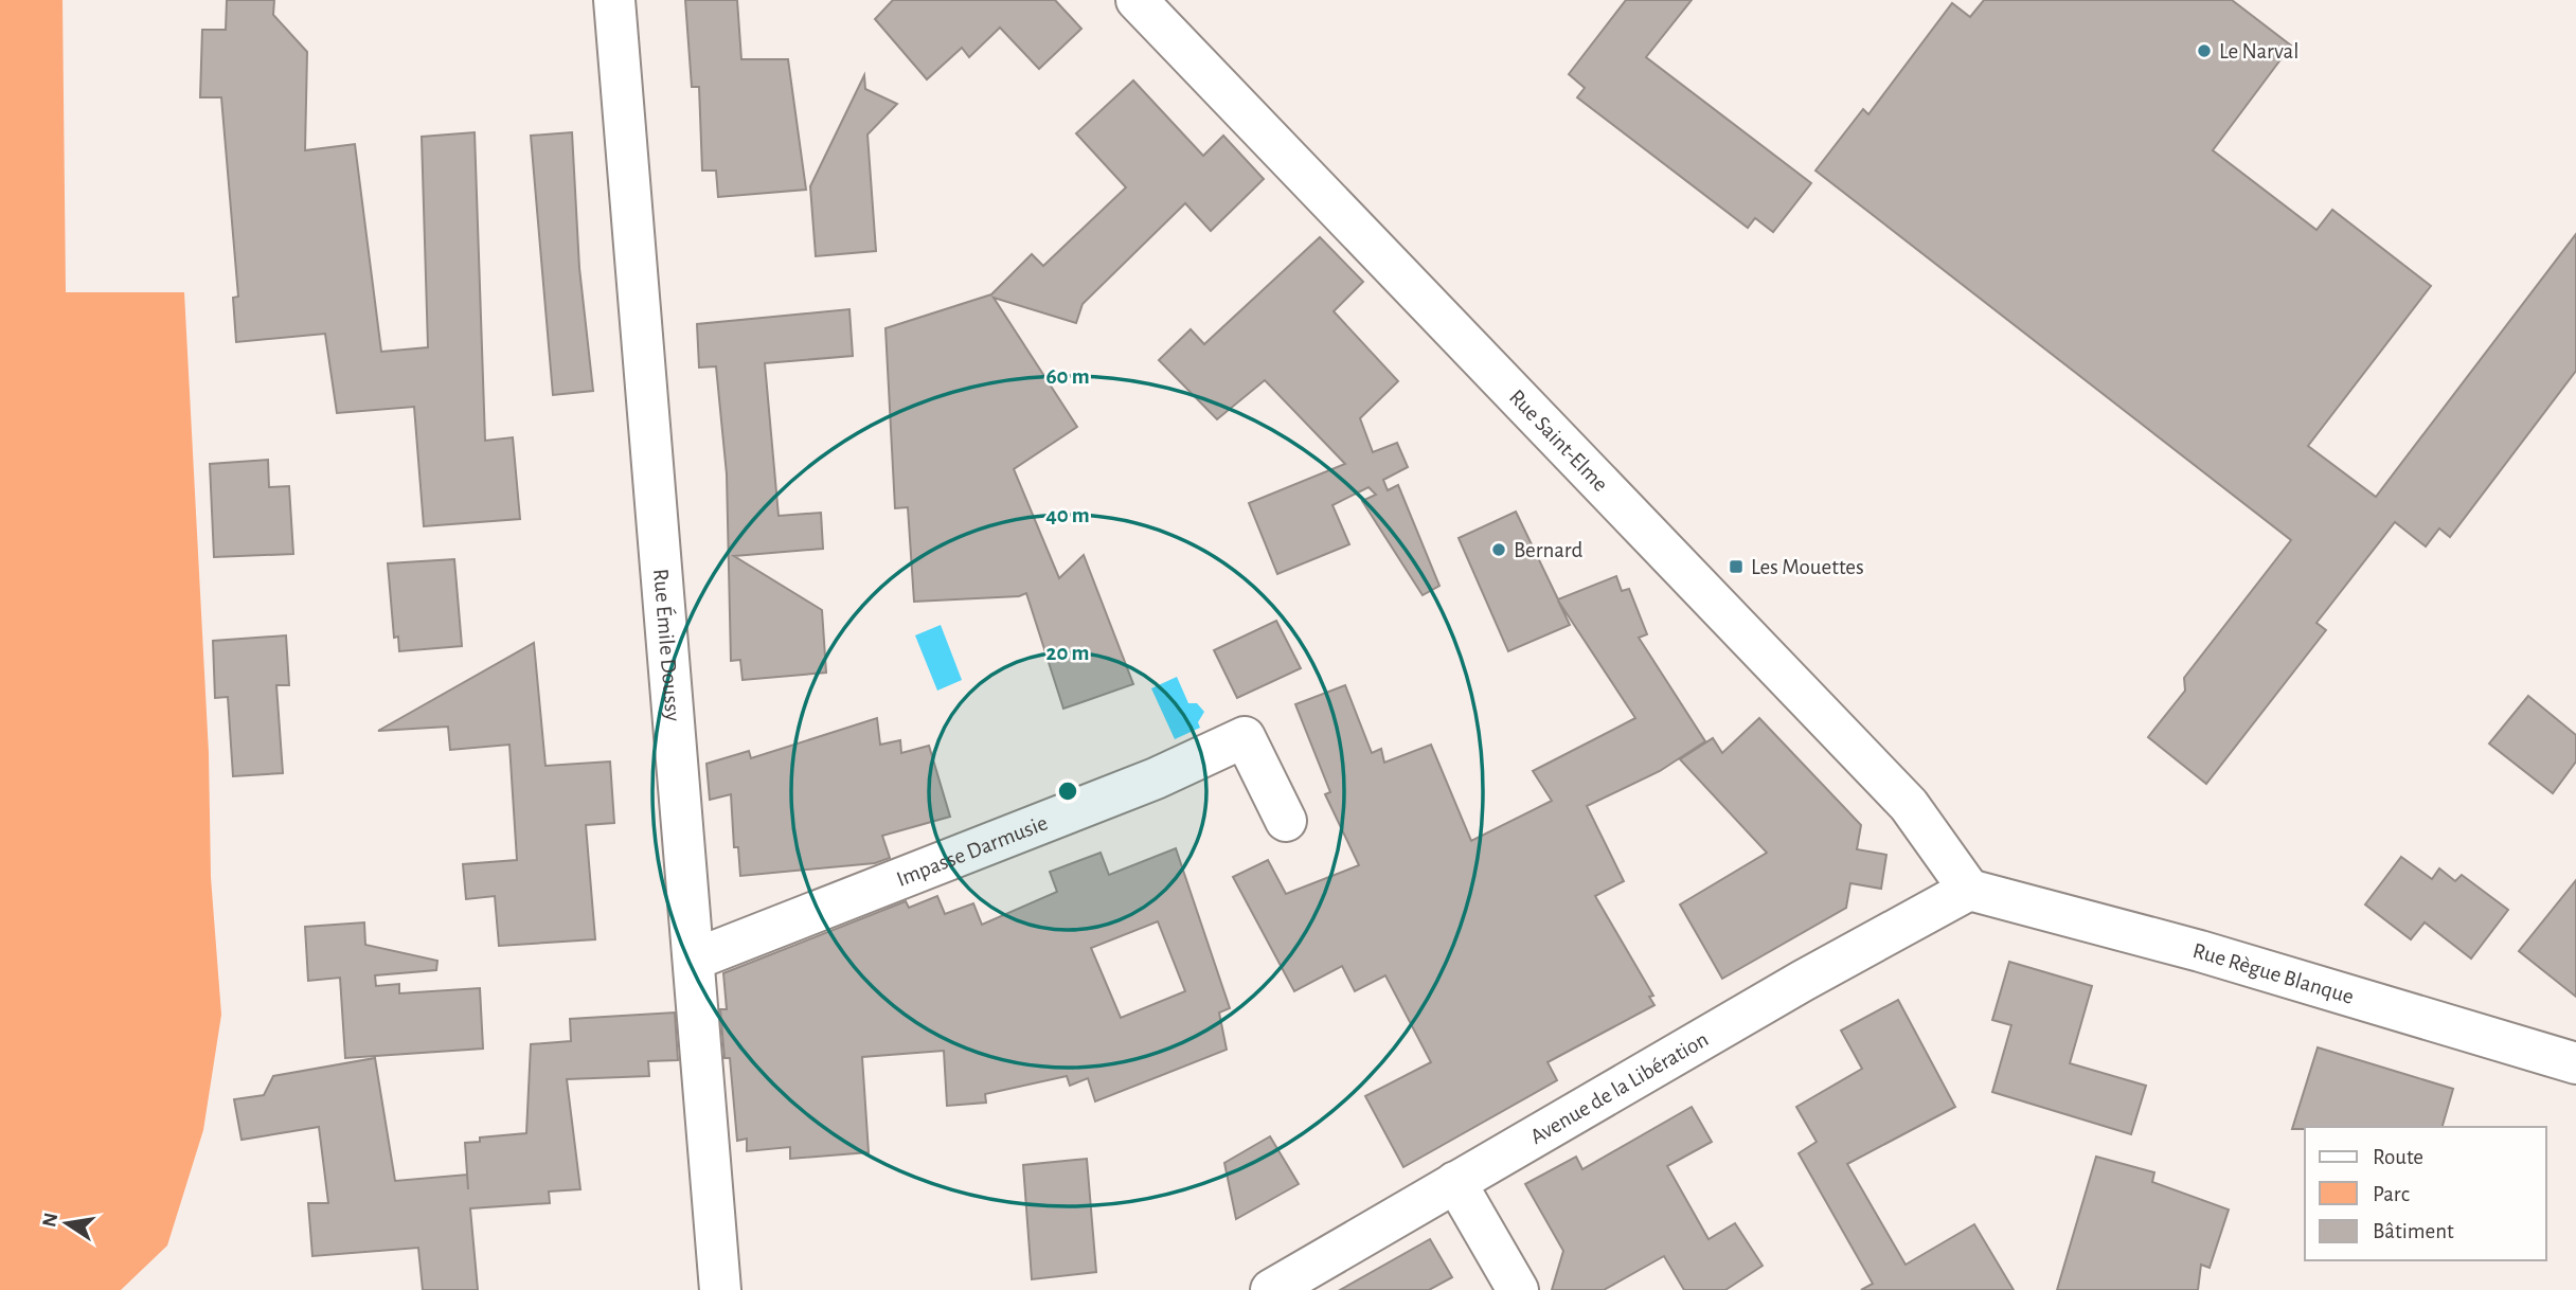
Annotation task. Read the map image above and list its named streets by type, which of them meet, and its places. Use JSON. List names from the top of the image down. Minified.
{"streets":{"street":["Rue Saint-Elme","Rue Émile Doussy","Impasse Darmusie","Rue Règue Blanque","Avenue de la Libération"]},"crossings":[["Rue Saint-Elme","Rue Règue Blanque"],["Rue Saint-Elme","Avenue de la Libération"],["Rue Émile Doussy","Impasse Darmusie"],["Rue Règue Blanque","Avenue de la Libération"]],"places":{"other":["Le Narval","Bernard"],"transit":["Les Mouettes"]},"legend":["Route","Parc","Bâtiment"],"north":"left","rings":["60 m","40 m","20 m"]}
